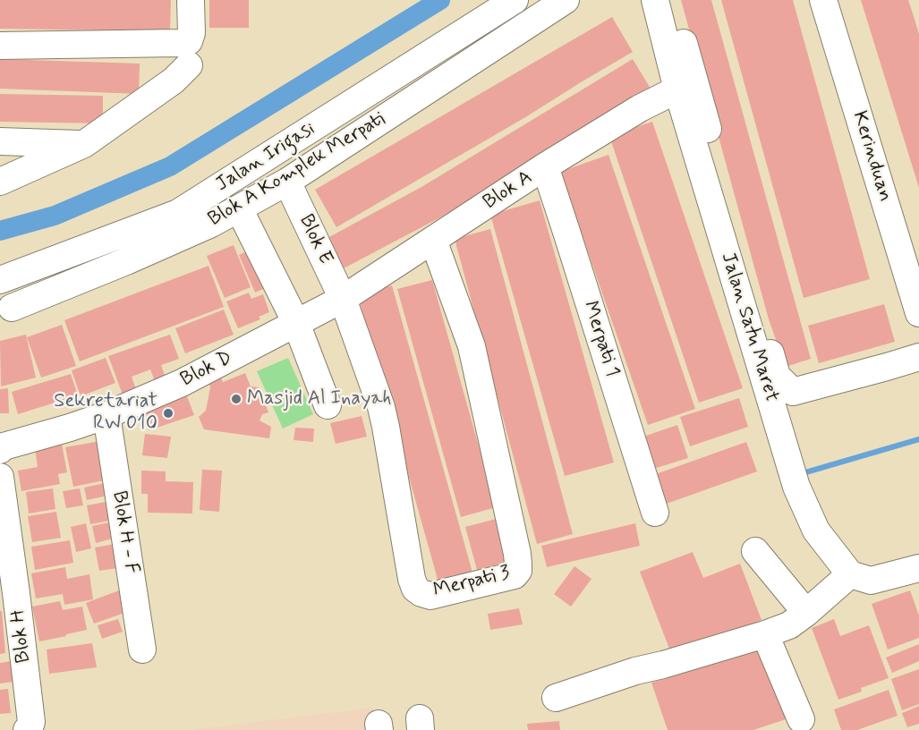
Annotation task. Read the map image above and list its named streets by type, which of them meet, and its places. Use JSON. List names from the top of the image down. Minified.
{"streets":{"street":["Kerinduan","Jalan Irigasi","Blok A Komplek Merpati","Blok A","Blok E","Jalan Satu Maret","Merpati 1","Blok D","Blok H - F","Merpati 3","Blok H"]},"crossings":[["Blok A Komplek Merpati","Blok E"],["Blok A","Blok E"],["Blok A","Jalan Satu Maret"],["Blok A","Merpati 1"],["Blok A","Blok D"],["Blok A","Merpati 3"],["Blok E","Blok D"],["Blok E","Merpati 3"],["Blok D","Blok H - F"],["Blok D","Merpati 3"]],"places":["Masjid Al Inayah","Sekretariat RW 010"]}
